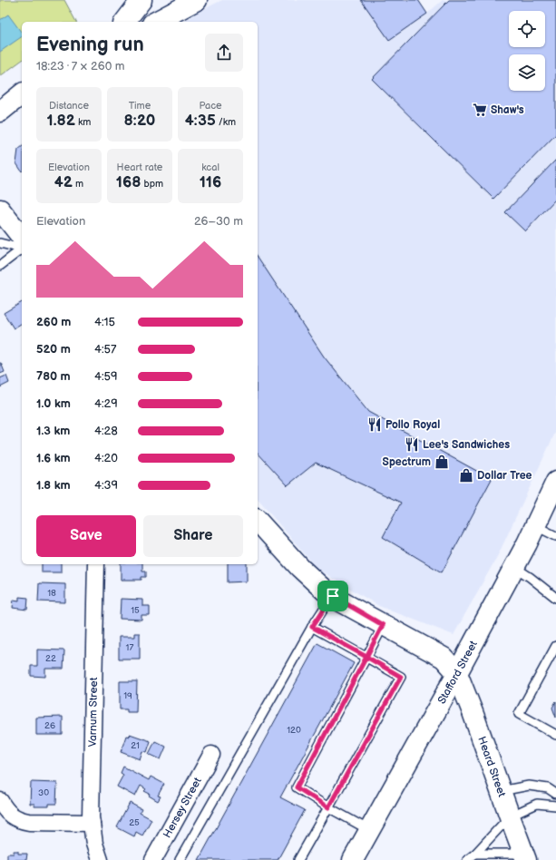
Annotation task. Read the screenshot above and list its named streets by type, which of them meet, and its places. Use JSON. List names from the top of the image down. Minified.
{"streets":{"main road":["Stafford Street","Heard Street"],"street":["Varnum Street","Hersey Street"]},"crossings":[["Stafford Street","Heard Street"]],"places":{"supermarket":["Shaw's"],"restaurant":["Pollo Royal","Lee's Sandwiches"],"shop":["Spectrum","Dollar Tree"]},"house_numbers":["18","15","17","22","19","26","120","21","30","25"],"page":{"heading":["Evening run","18:23 · 7 × 260 m"],"stats":[["Distance","1.82 km"],["Time","8:20"],["Pace","4:35 /km"],["Elevation","42 m"],["Heart rate","168 bpm"],["kcal","116"]],"chart":["Elevation","26–30 m"],"list":[{"name":"260 m","note":"4:15"},{"name":"520 m","note":"4:57"},{"name":"780 m","note":"4:59"},{"name":"1.0 km","note":"4:29"},{"name":"1.3 km","note":"4:28"},{"name":"1.6 km","note":"4:20"},{"name":"1.8 km","note":"4:39"}],"buttons":["Save","Share"]}}
